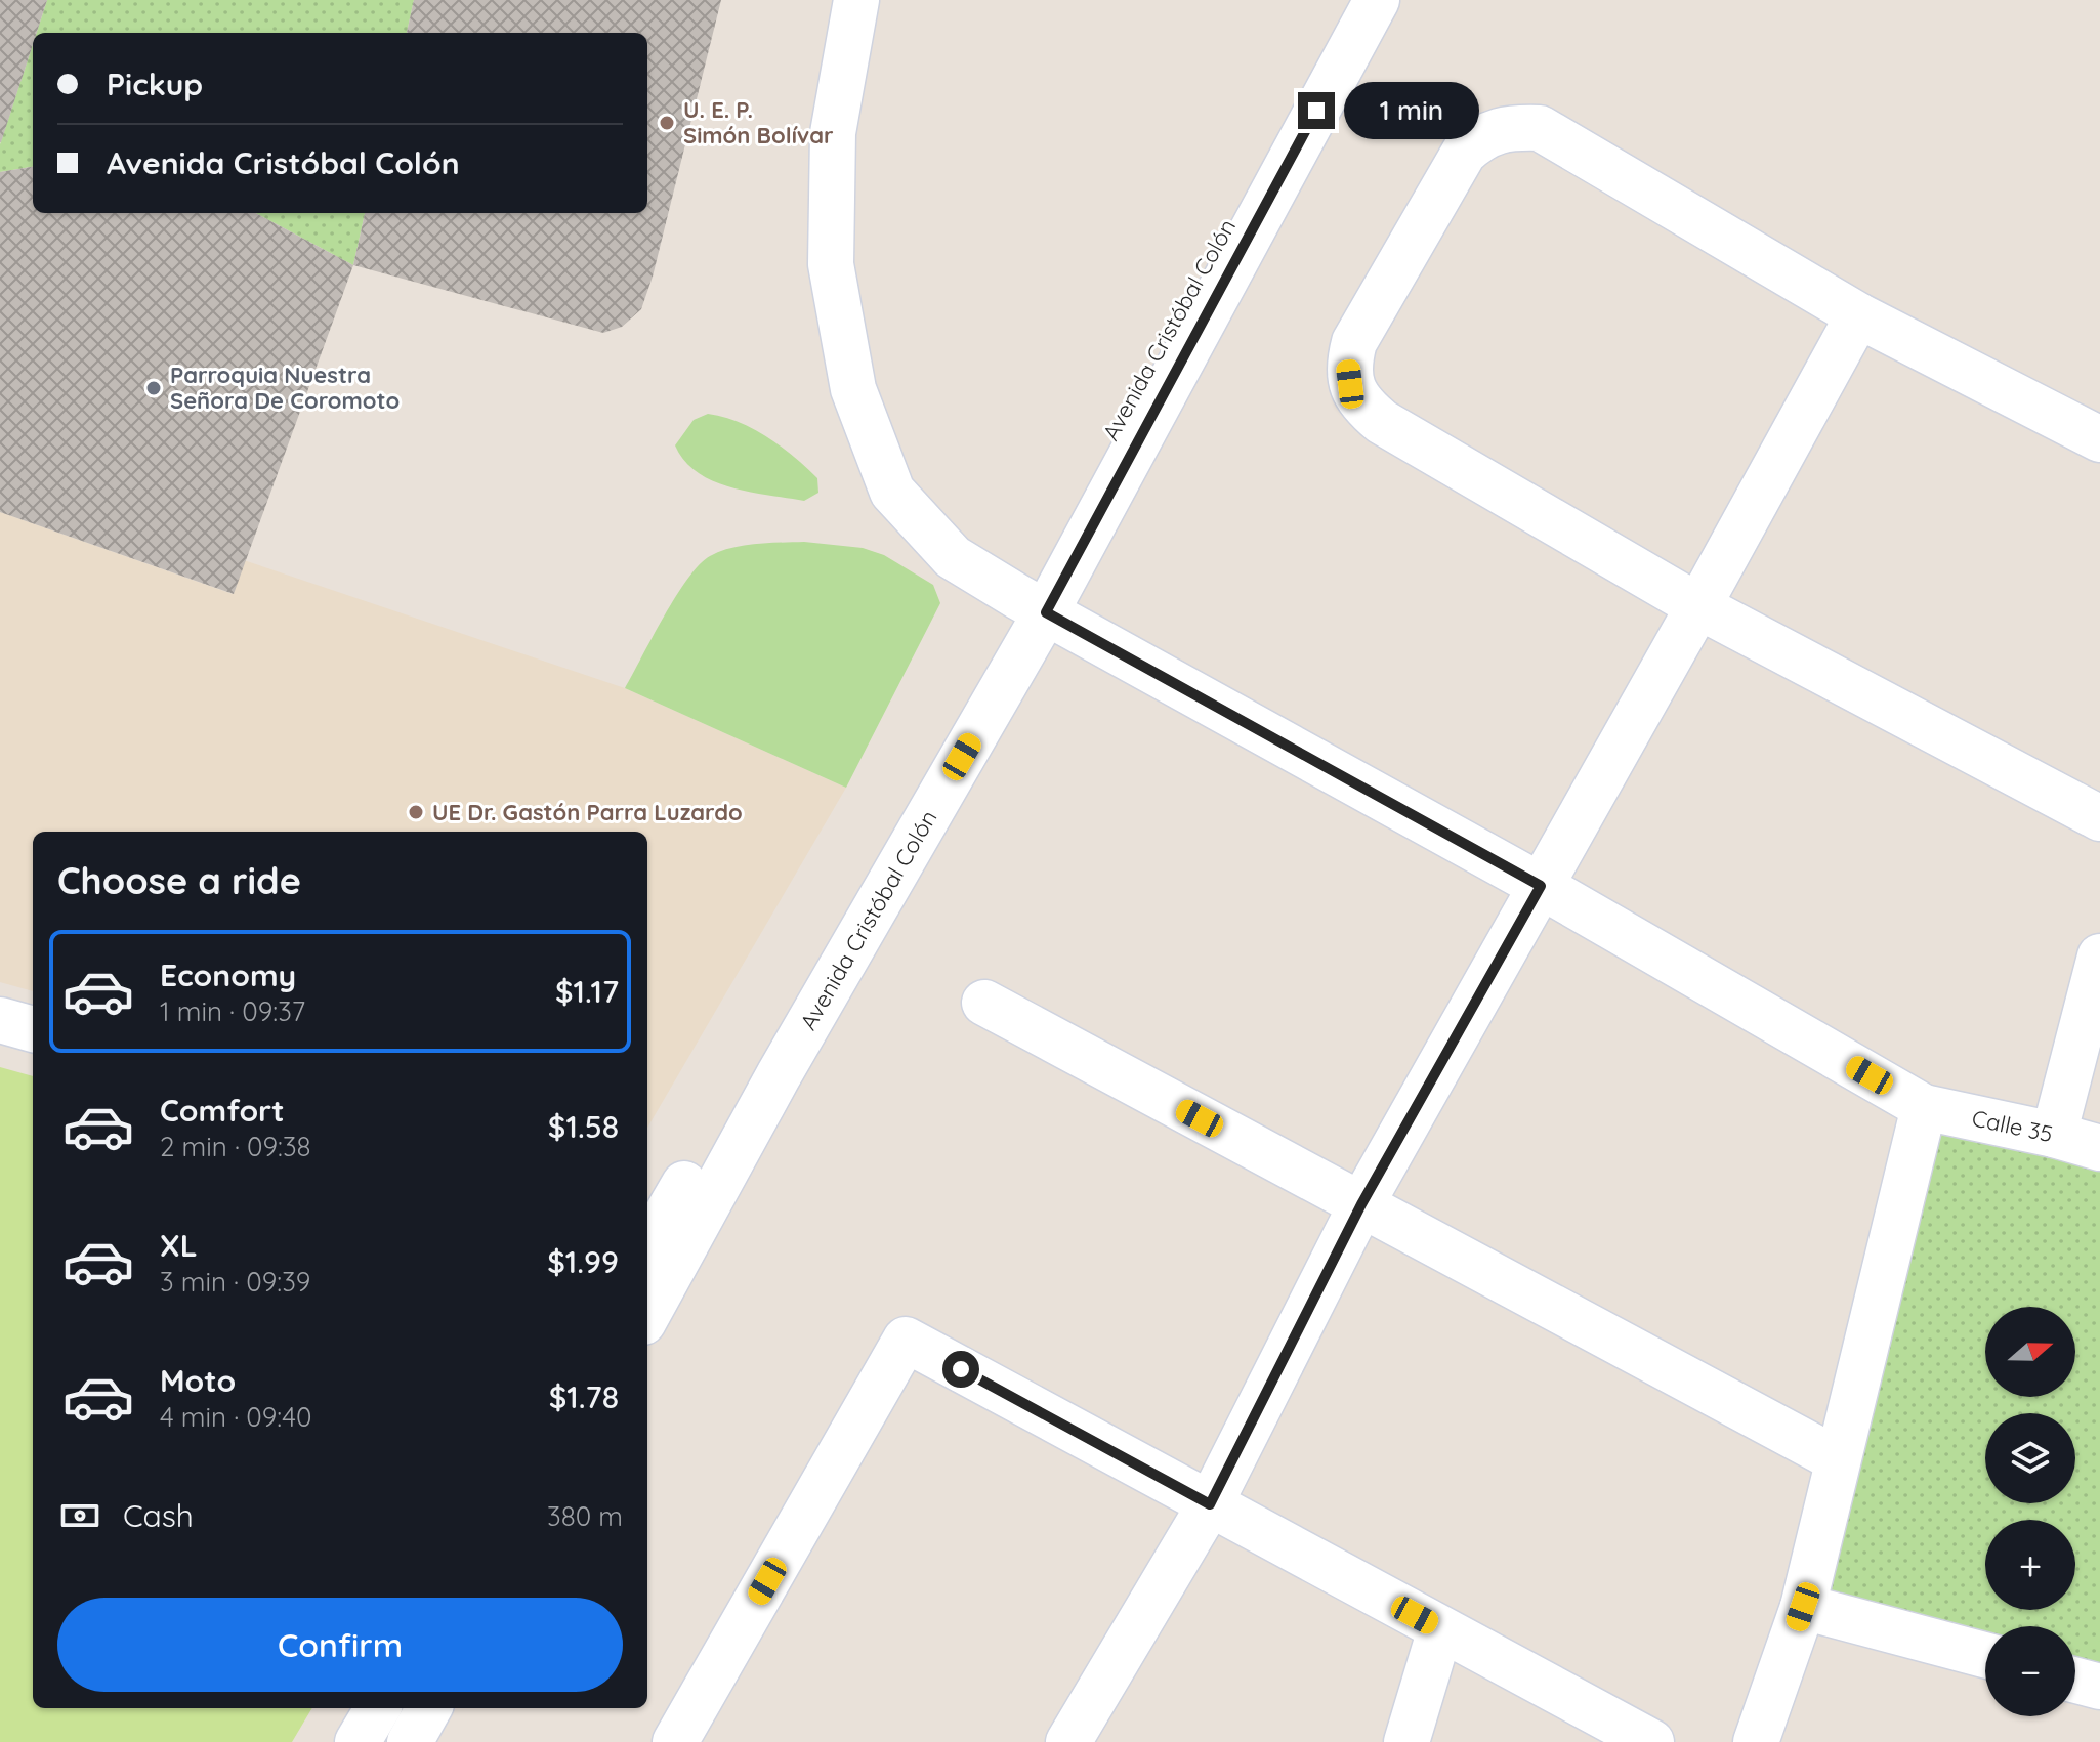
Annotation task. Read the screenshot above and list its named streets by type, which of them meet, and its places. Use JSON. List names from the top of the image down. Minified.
{"streets":{"street":["Avenida Cristóbal Colón","Calle 35"]},"crossings":[["Avenida Cristóbal Colón","Calle 35"]],"places":["U. E. P. Simón Bolívar","Parroquia Nuestra Señora De Coromoto","UE Dr. Gastón Parra Luzardo"],"north":"right","page":{"banner":["Pickup","Avenida Cristóbal Colón"],"bubble":"1 min","heading":"Choose a ride","list":[{"name":"Economy","note":"1 min · 09:37","value":"$1.17"},{"name":"Comfort","note":"2 min · 09:38","value":"$1.58"},{"name":"XL","note":"3 min · 09:39","value":"$1.99"},{"name":"Moto","note":"4 min · 09:40","value":"$1.78"}],"map_buttons":["+","−"],"pay":["Cash","380 m"],"buttons":"Confirm"}}
